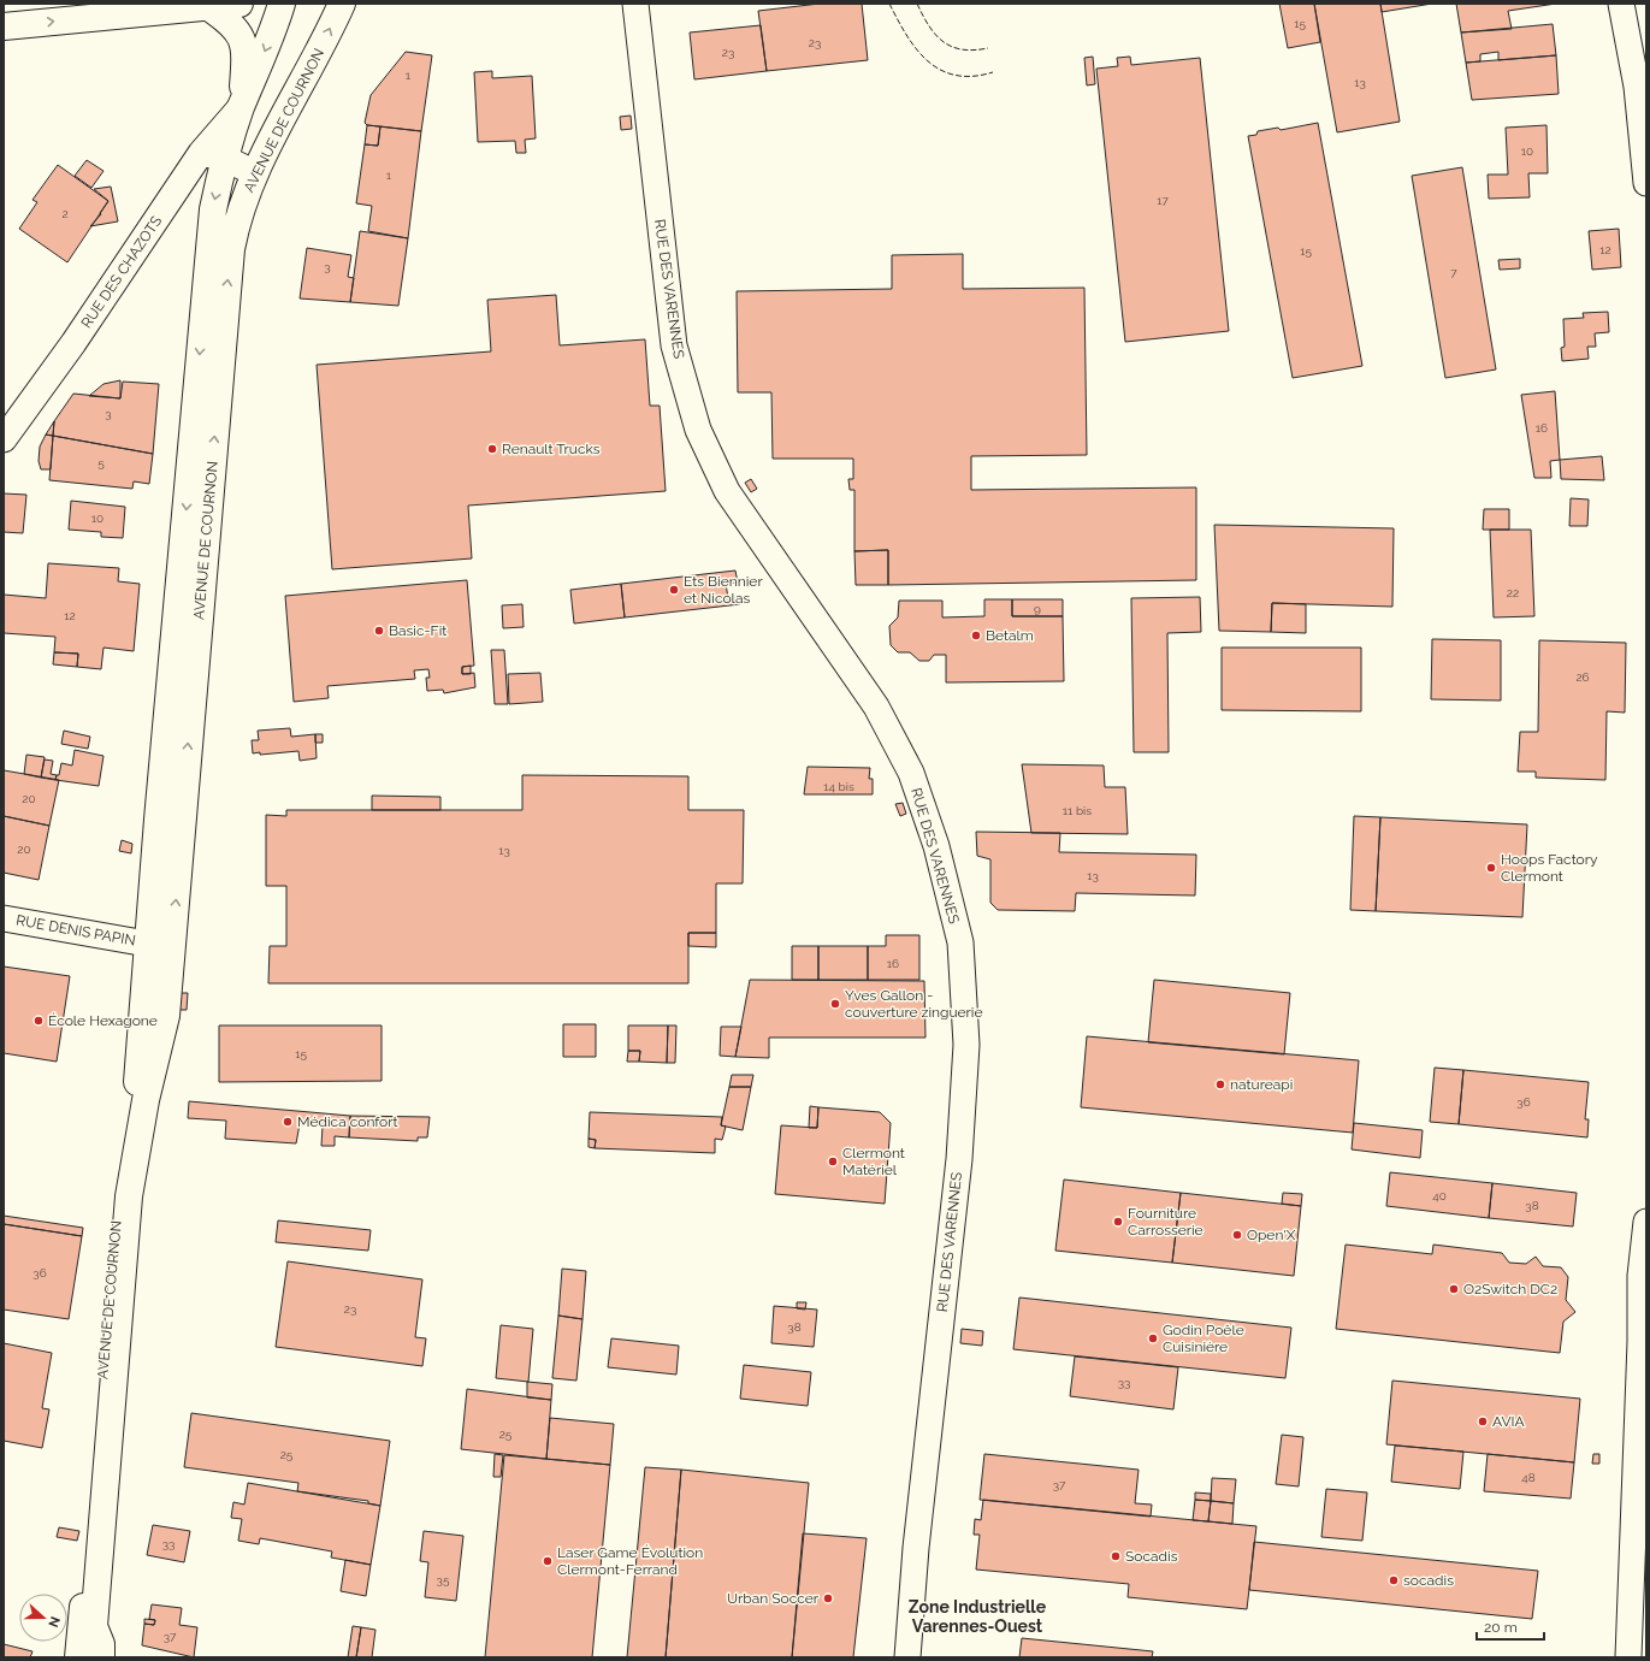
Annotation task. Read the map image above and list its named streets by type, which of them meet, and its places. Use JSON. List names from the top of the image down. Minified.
{"streets":{"main road":["AVENUE DE COURNON"],"street":["RUE DES CHAZOTS","RUE DES VARENNES","RUE DENIS PAPIN"]},"crossings":[["AVENUE DE COURNON","RUE DES CHAZOTS"],["AVENUE DE COURNON","RUE DENIS PAPIN"]],"districts":["Zone Industrielle Varennes-Ouest"],"places":["Renault Trucks","Ets Biennier et Nicolas","Basic-Fit","Betalm","Hoops Factory Clermont","Yves Gallon - couverture zinguerie","École Hexagone","natureapi","Médica confort","Clermont Matériel","Fourniture Carrosserie","Open'X","O2Switch DC2","Godin Poêle Cuisinière","AVIA","Socadis","Laser Game Évolution Clermont-Ferrand","socadis","Urban Soccer"],"house_numbers":["15","23","23","1","13","10","1","17","2","12","15","3","7","3","16","5","10","22","9","12","26","14 bis","20","11 bis","20","13","13","16","15","36","40","38","36","23","38","33","25","25","48","37","33","35","37"],"scale_bar":"20 m","north":"right"}
